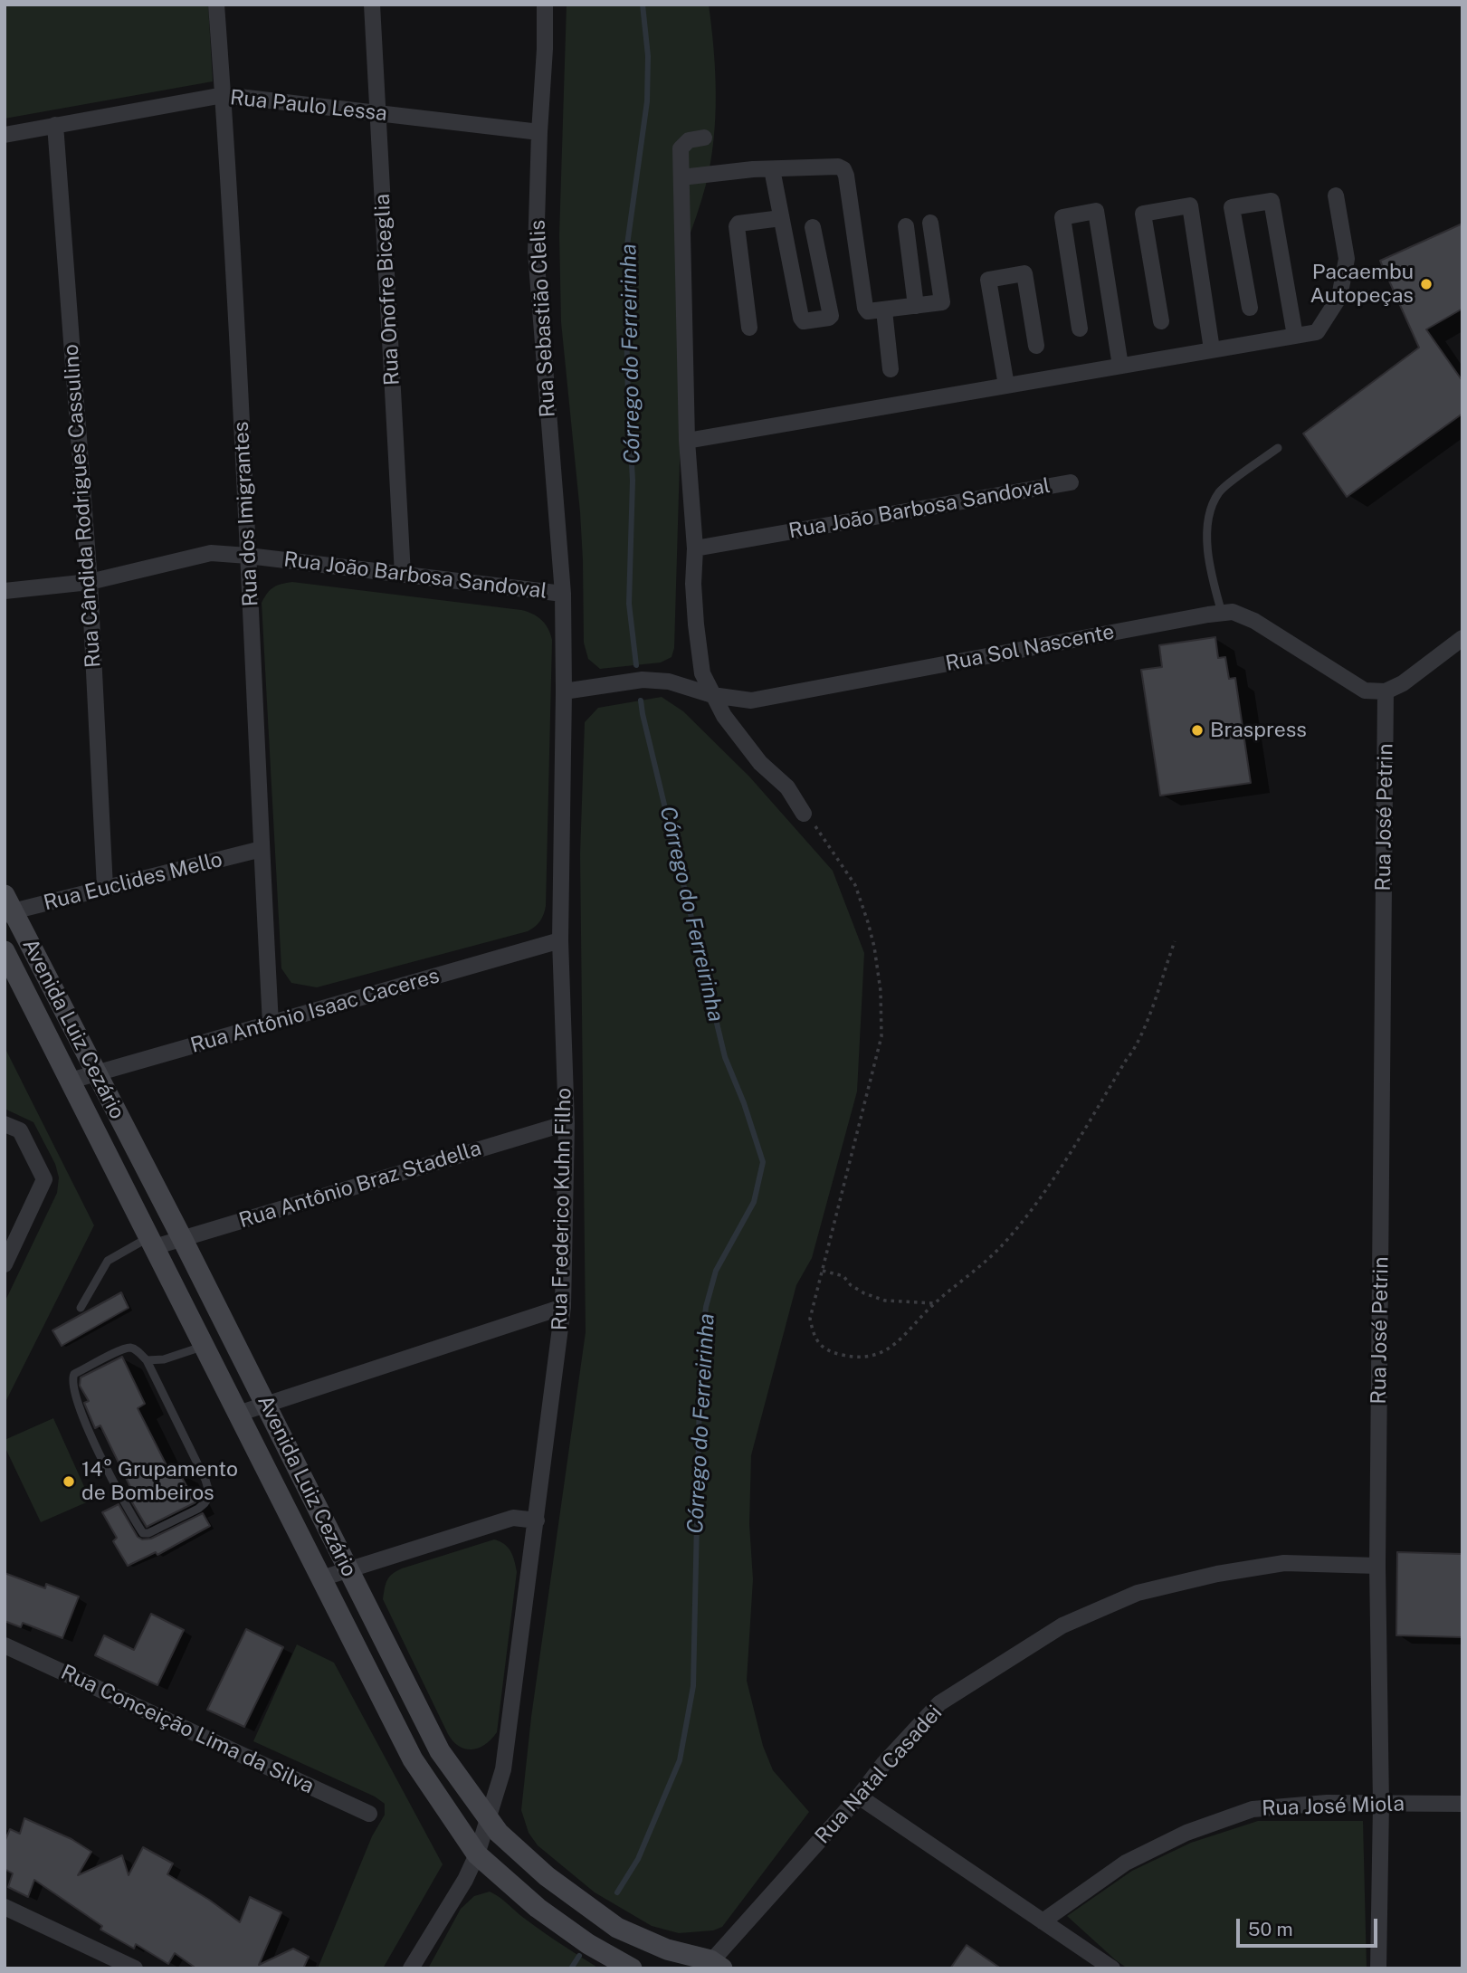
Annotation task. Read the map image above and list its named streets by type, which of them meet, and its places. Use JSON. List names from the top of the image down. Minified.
{"streets":{"street":["Rua Paulo Lessa","Rua Onofre Biceglia","Rua Sebastião Clelis","Rua Cândida Rodrigues Cassulino","Rua João Barbosa Sandoval","Rua dos Imigrantes","Rua Sol Nascente","Rua José Petrin","Rua Euclides Mello","Rua Antônio Isaac Caceres","Avenida Luiz Cezário","Rua Antônio Braz Stadella","Rua Frederico Kuhn Filho","Rua Conceição Lima da Silva","Rua Natal Casadei","Rua José Miola"]},"crossings":[["Rua Paulo Lessa","Rua Onofre Biceglia"],["Rua Paulo Lessa","Rua Sebastião Clelis"],["Rua Paulo Lessa","Rua Cândida Rodrigues Cassulino"],["Rua Paulo Lessa","Rua dos Imigrantes"],["Rua Onofre Biceglia","Rua João Barbosa Sandoval"],["Rua Sebastião Clelis","Rua João Barbosa Sandoval"],["Rua Sebastião Clelis","Rua Frederico Kuhn Filho"],["Rua Cândida Rodrigues Cassulino","Rua João Barbosa Sandoval"],["Rua Cândida Rodrigues Cassulino","Rua Euclides Mello"],["Rua João Barbosa Sandoval","Rua dos Imigrantes"],["Rua João Barbosa Sandoval","Rua Frederico Kuhn Filho"],["Rua dos Imigrantes","Rua Euclides Mello"],["Rua dos Imigrantes","Rua Antônio Isaac Caceres"],["Rua Sol Nascente","Rua José Petrin"],["Rua Sol Nascente","Rua Frederico Kuhn Filho"],["Rua José Petrin","Rua Natal Casadei"],["Rua José Petrin","Rua José Miola"],["Rua Euclides Mello","Avenida Luiz Cezário"],["Rua Antônio Isaac Caceres","Avenida Luiz Cezário"],["Rua Antônio Isaac Caceres","Rua Frederico Kuhn Filho"],["Avenida Luiz Cezário","Rua Antônio Braz Stadella"],["Avenida Luiz Cezário","Rua Frederico Kuhn Filho"],["Avenida Luiz Cezário","Rua Natal Casadei"],["Rua Antônio Braz Stadella","Rua Frederico Kuhn Filho"]],"water":["Córrego do Ferreirinha"],"places":["Pacaembu Autopeças","Braspress","14° Grupamento de Bombeiros"],"scale_bar":"50 m"}
